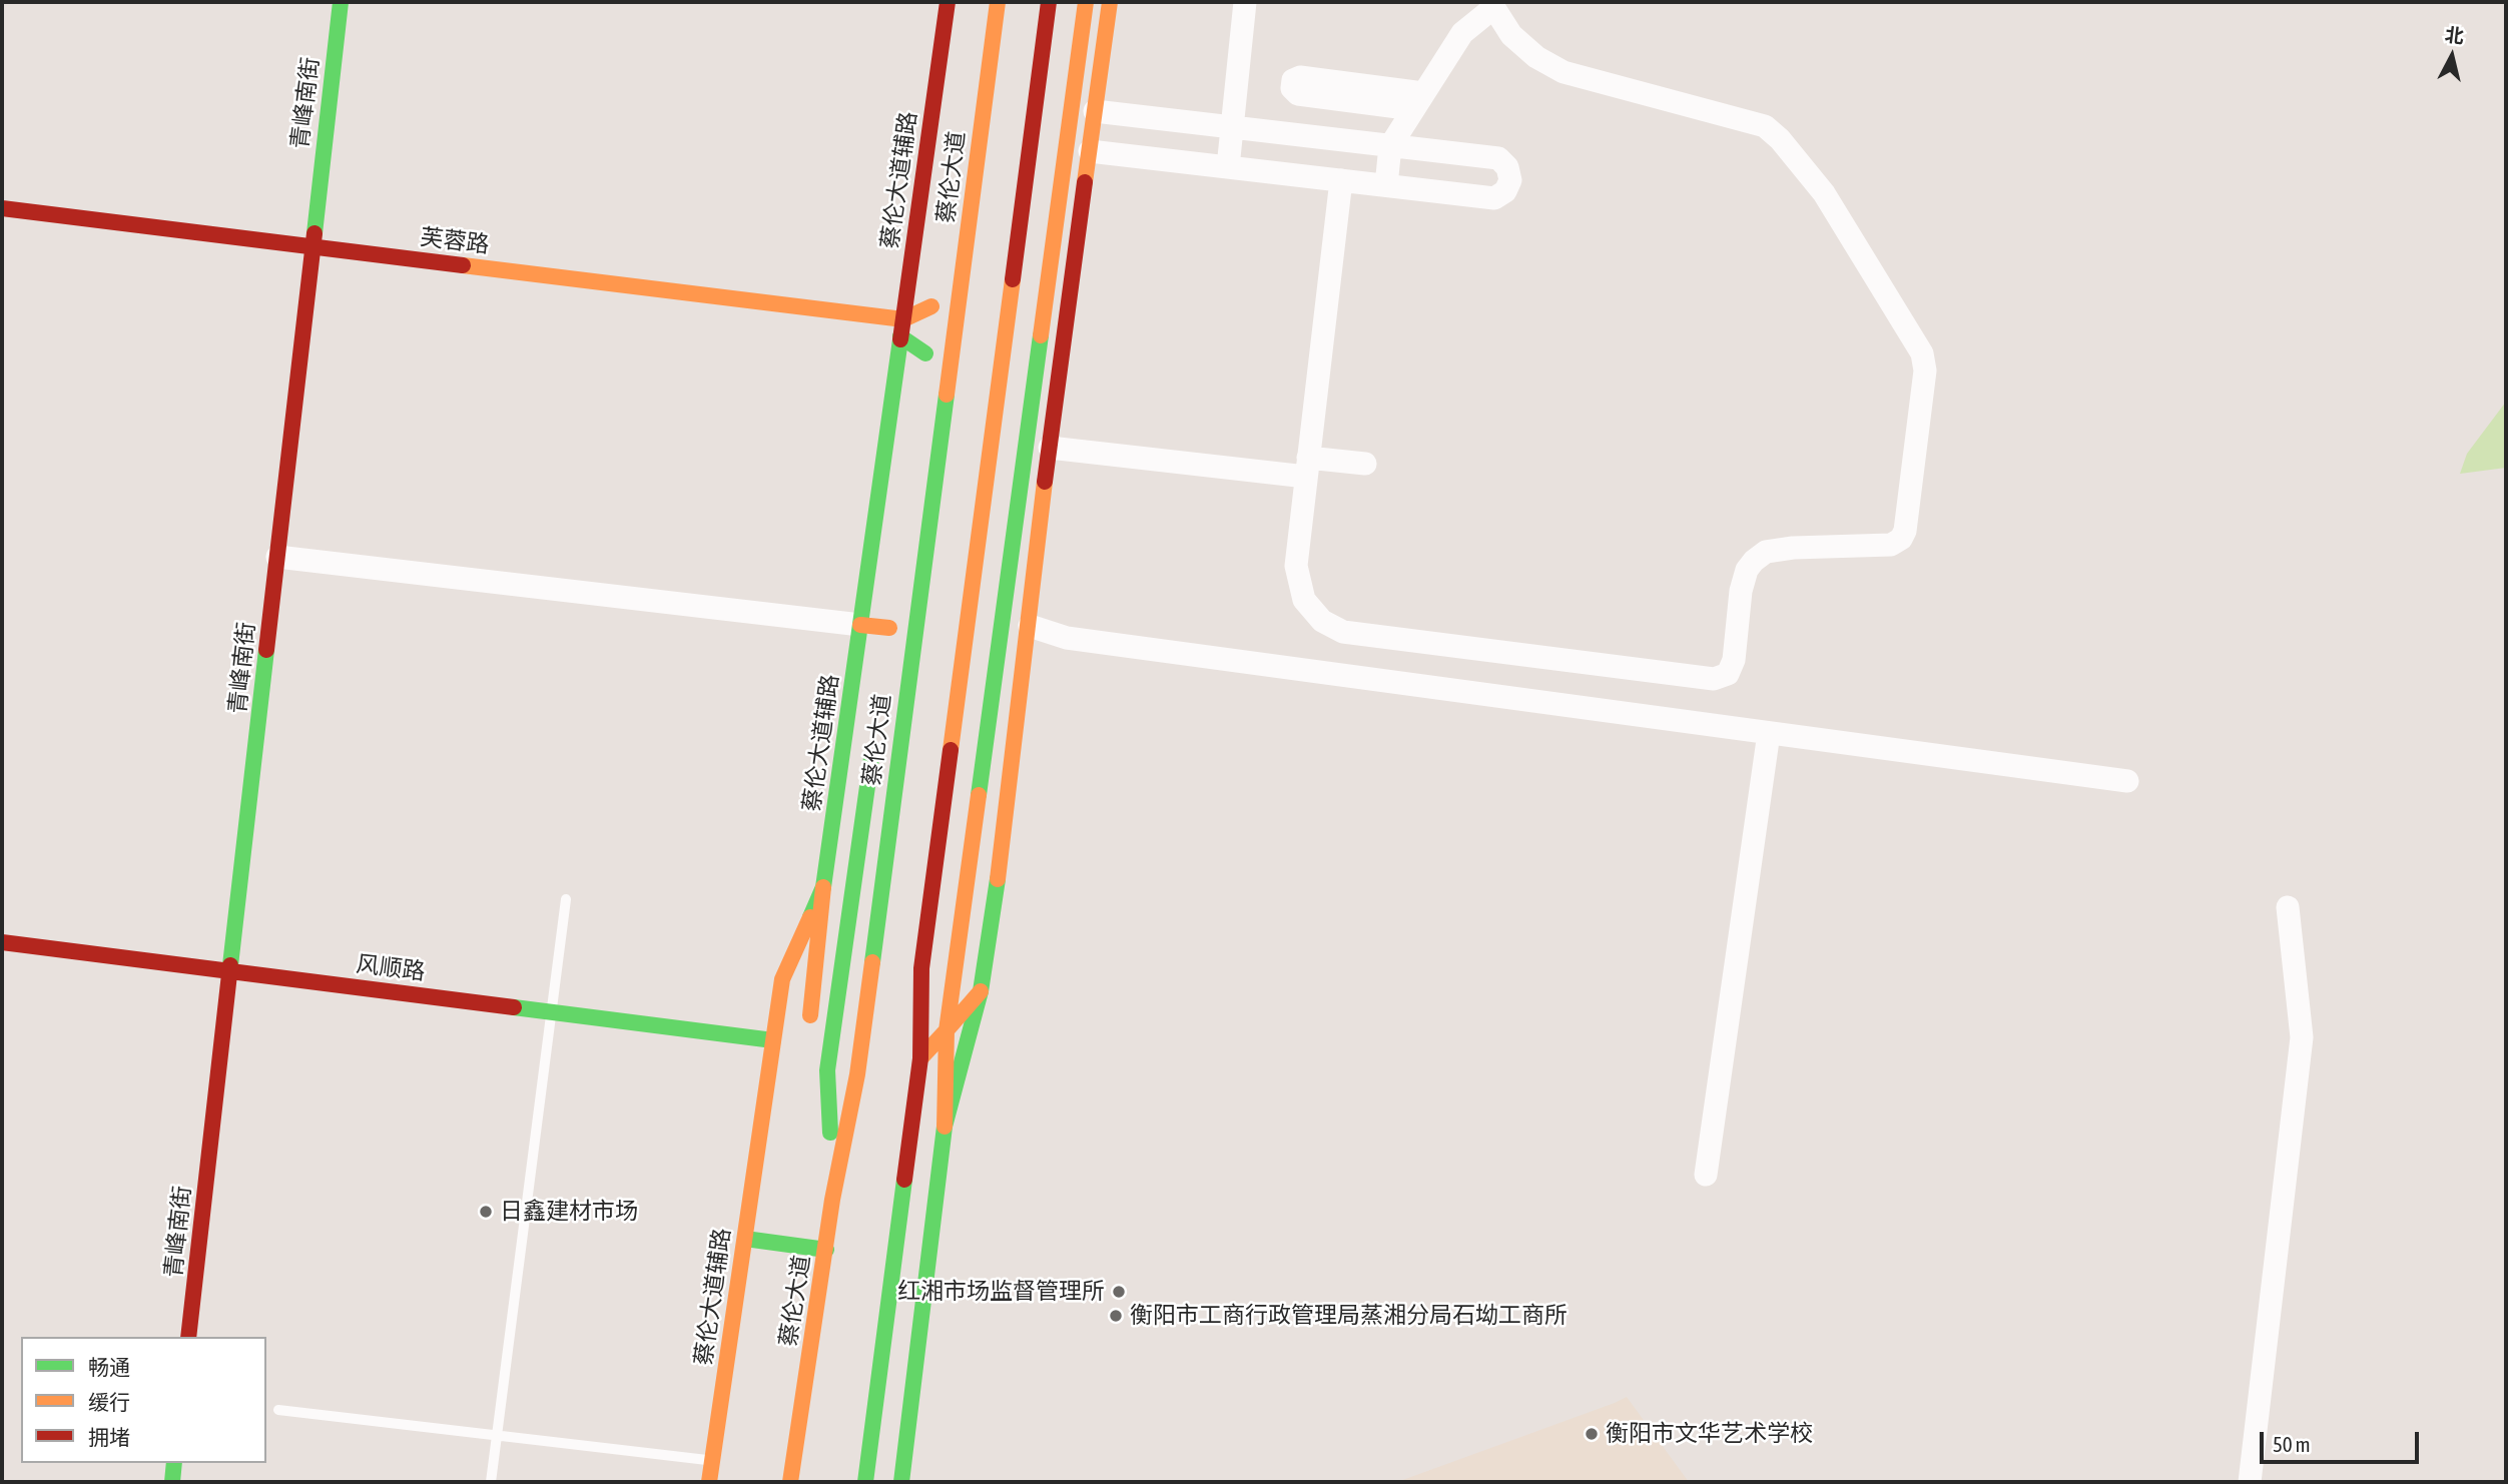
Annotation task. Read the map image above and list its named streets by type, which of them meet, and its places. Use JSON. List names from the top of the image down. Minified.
{"streets":{"main road":["青峰南街","蔡伦大道","蔡伦大道辅路","芙蓉路","风顺路"]},"crossings":[["青峰南街","芙蓉路"],["青峰南街","风顺路"],["蔡伦大道辅路","芙蓉路"],["蔡伦大道辅路","风顺路"]],"places":["日鑫建材市场","红湘市场监督管理所","衡阳市工商行政管理局蒸湘分局石坳工商所","衡阳市文华艺术学校"],"legend":["畅通","缓行","拥堵"],"scale_bar":"50 m","north":"top"}
